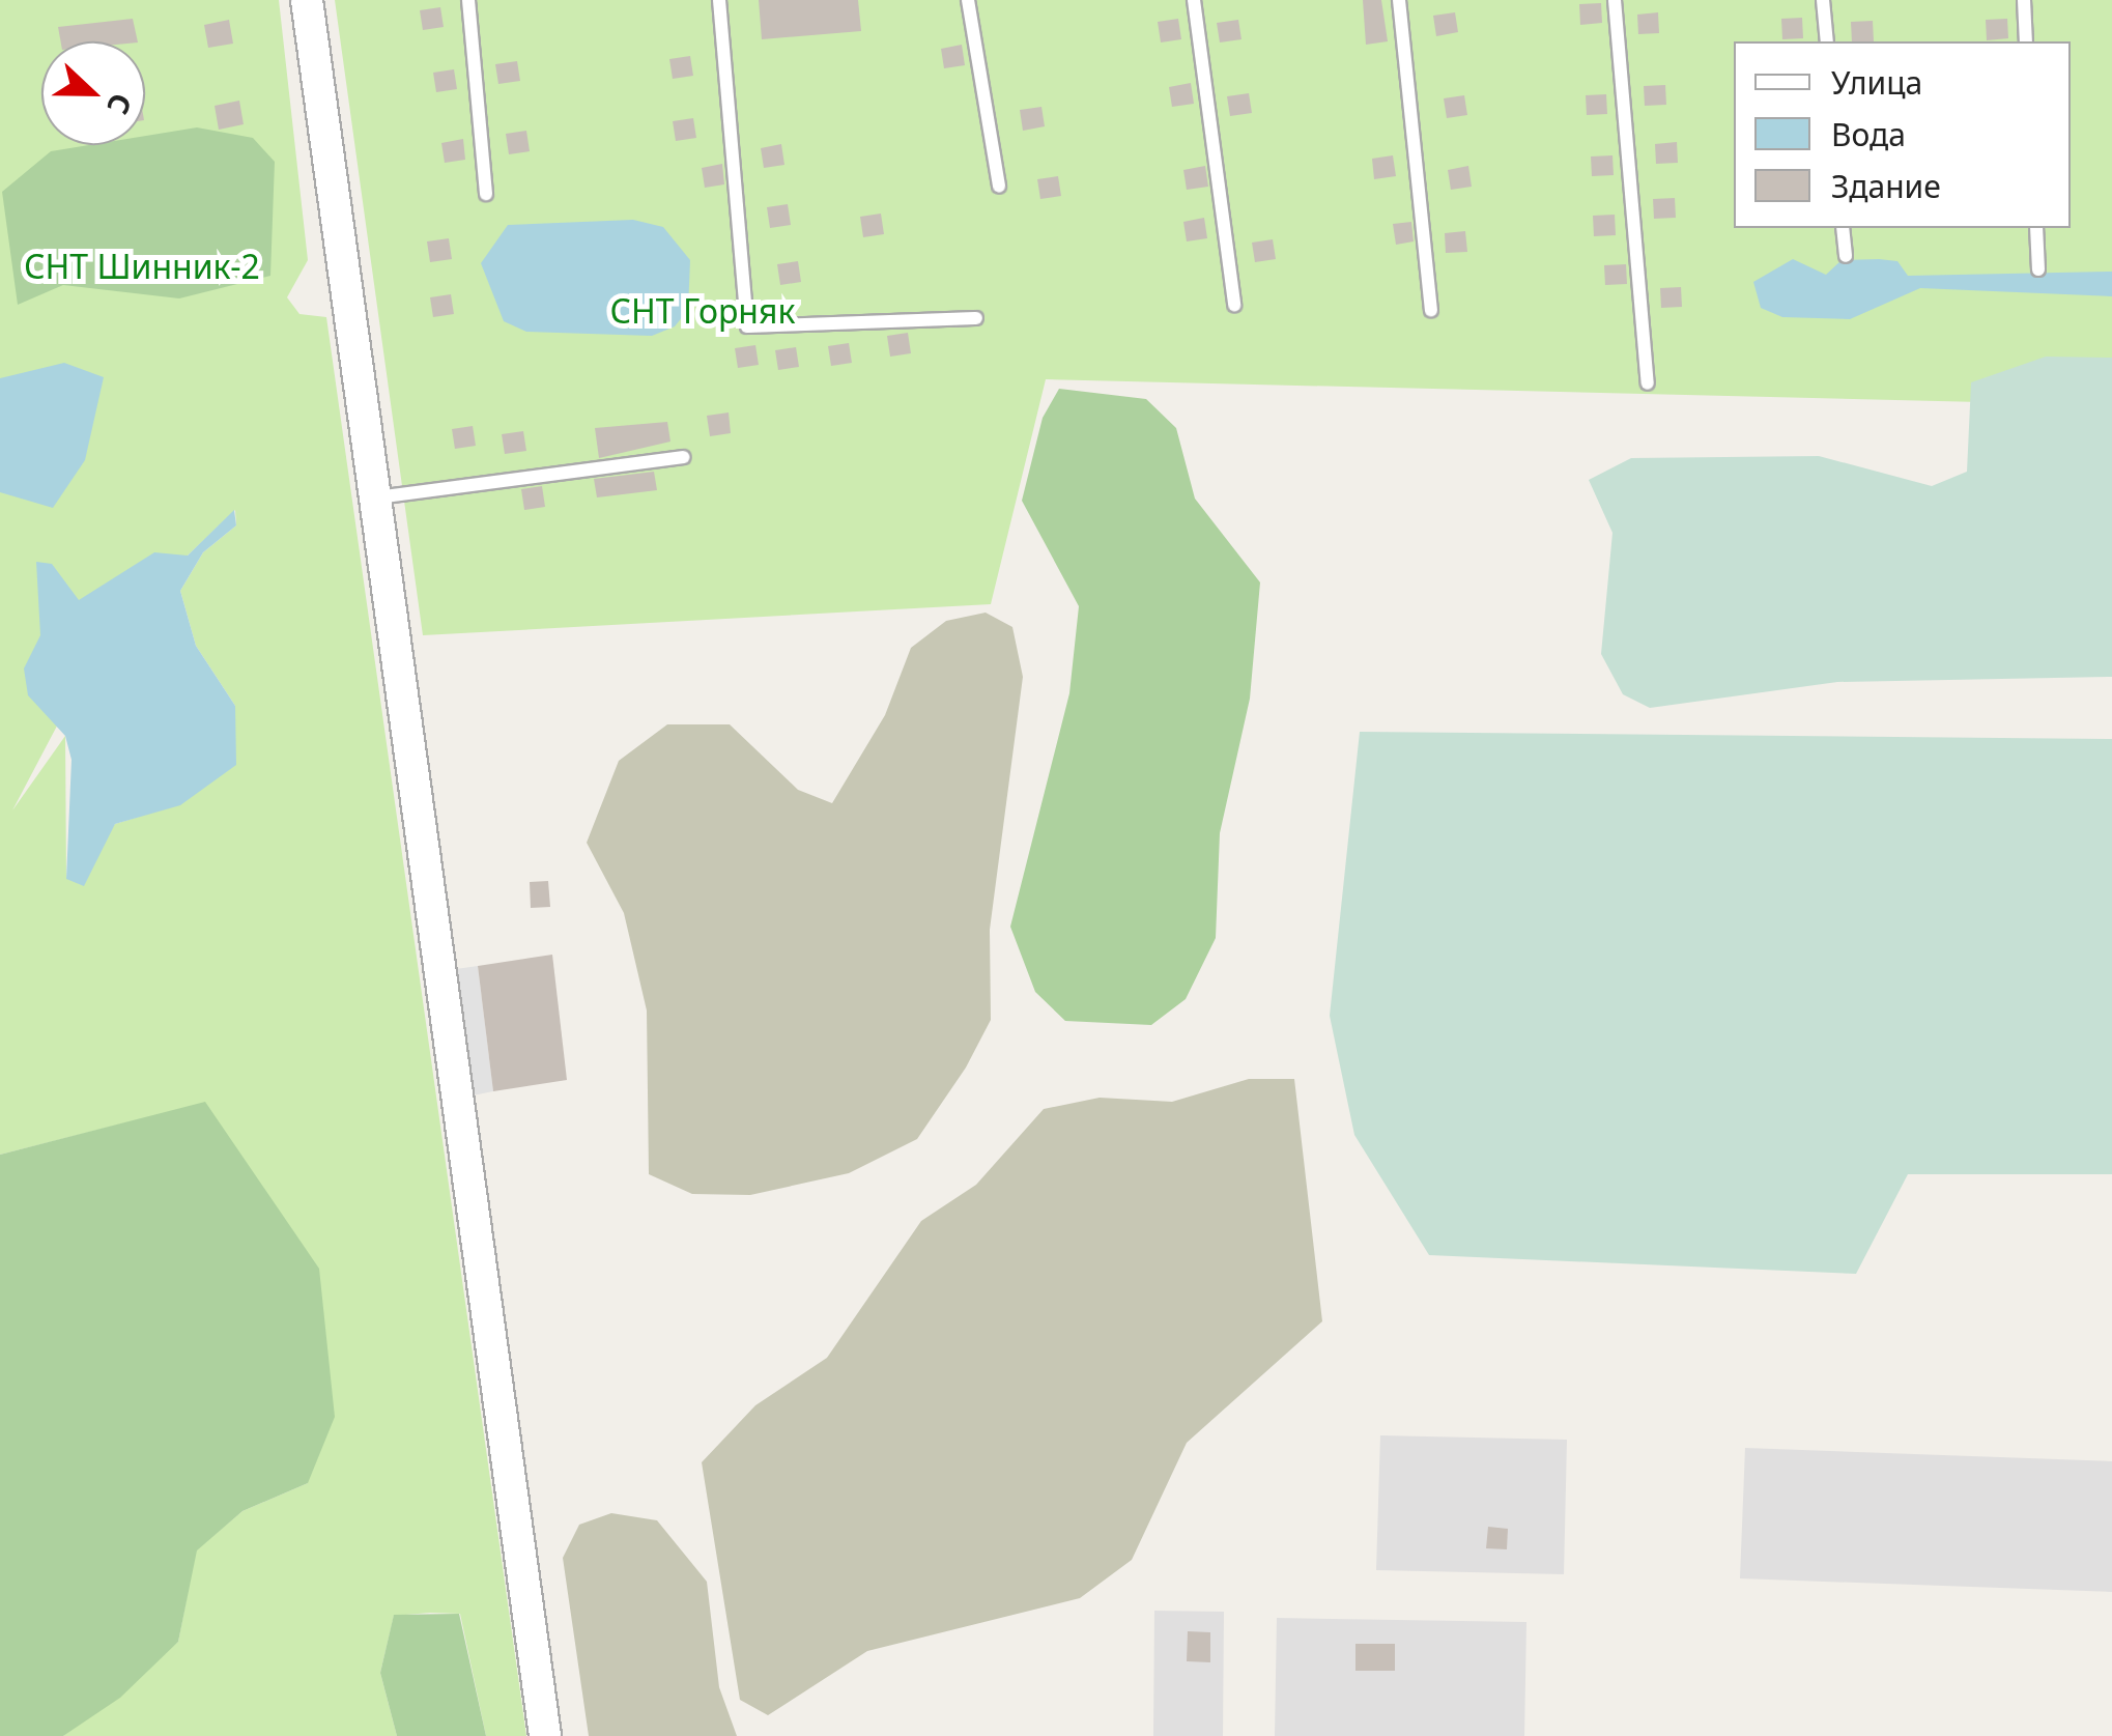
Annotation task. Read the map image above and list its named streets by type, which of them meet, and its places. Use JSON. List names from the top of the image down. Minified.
{"parks":["СНТ Шинник-2","СНТ Горняк"],"legend":["Улица","Вода","Здание"],"north":"right"}
